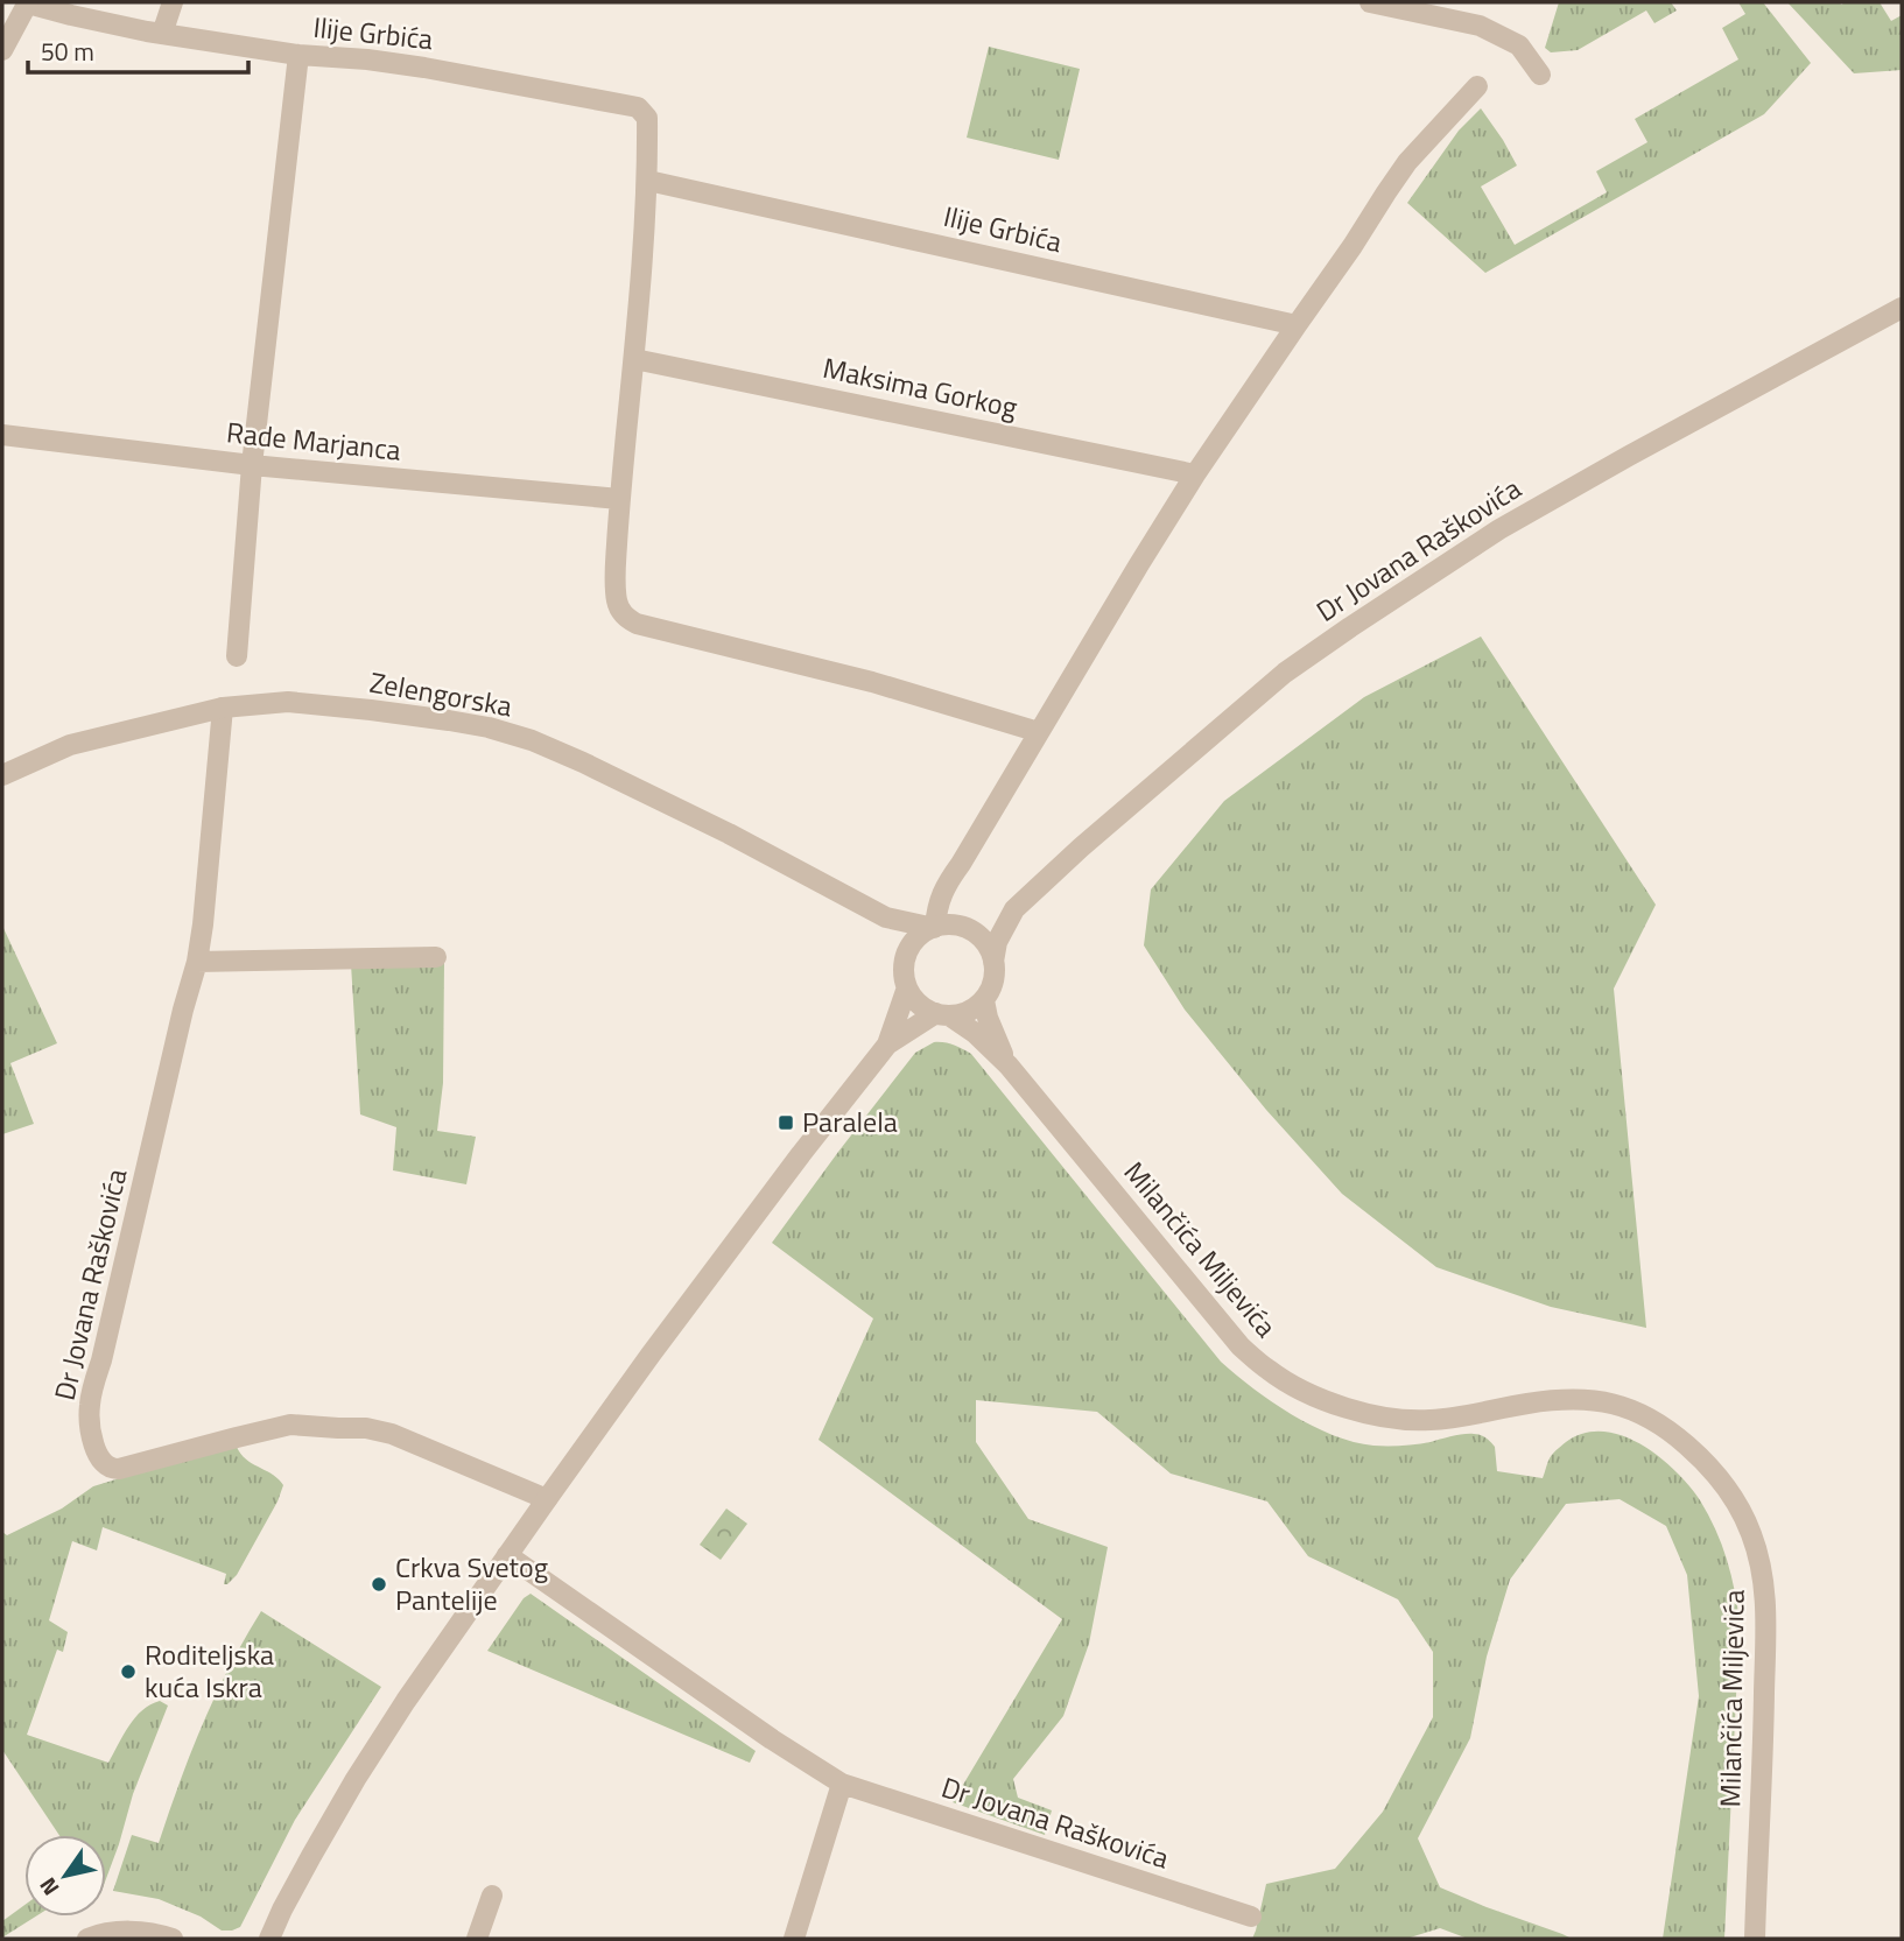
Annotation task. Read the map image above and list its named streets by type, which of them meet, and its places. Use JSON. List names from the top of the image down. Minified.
{"streets":{"street":["Ilije Grbića","Maksima Gorkog","Rade Marjanca","Dr Jovana Raškovića","Zelengorska","Milančića Miljevića"]},"crossings":[["Ilije Grbića","Maksima Gorkog"],["Ilije Grbića","Rade Marjanca"],["Dr Jovana Raškovića","Zelengorska"],["Dr Jovana Raškovića","Milančića Miljevića"],["Zelengorska","Milančića Miljevića"]],"places":{"transit":["Paralela"],"other":["Crkva Svetog Pantelije","Roditeljska kuća Iskra"]},"scale_bar":"50 m","north":"bottom left"}
